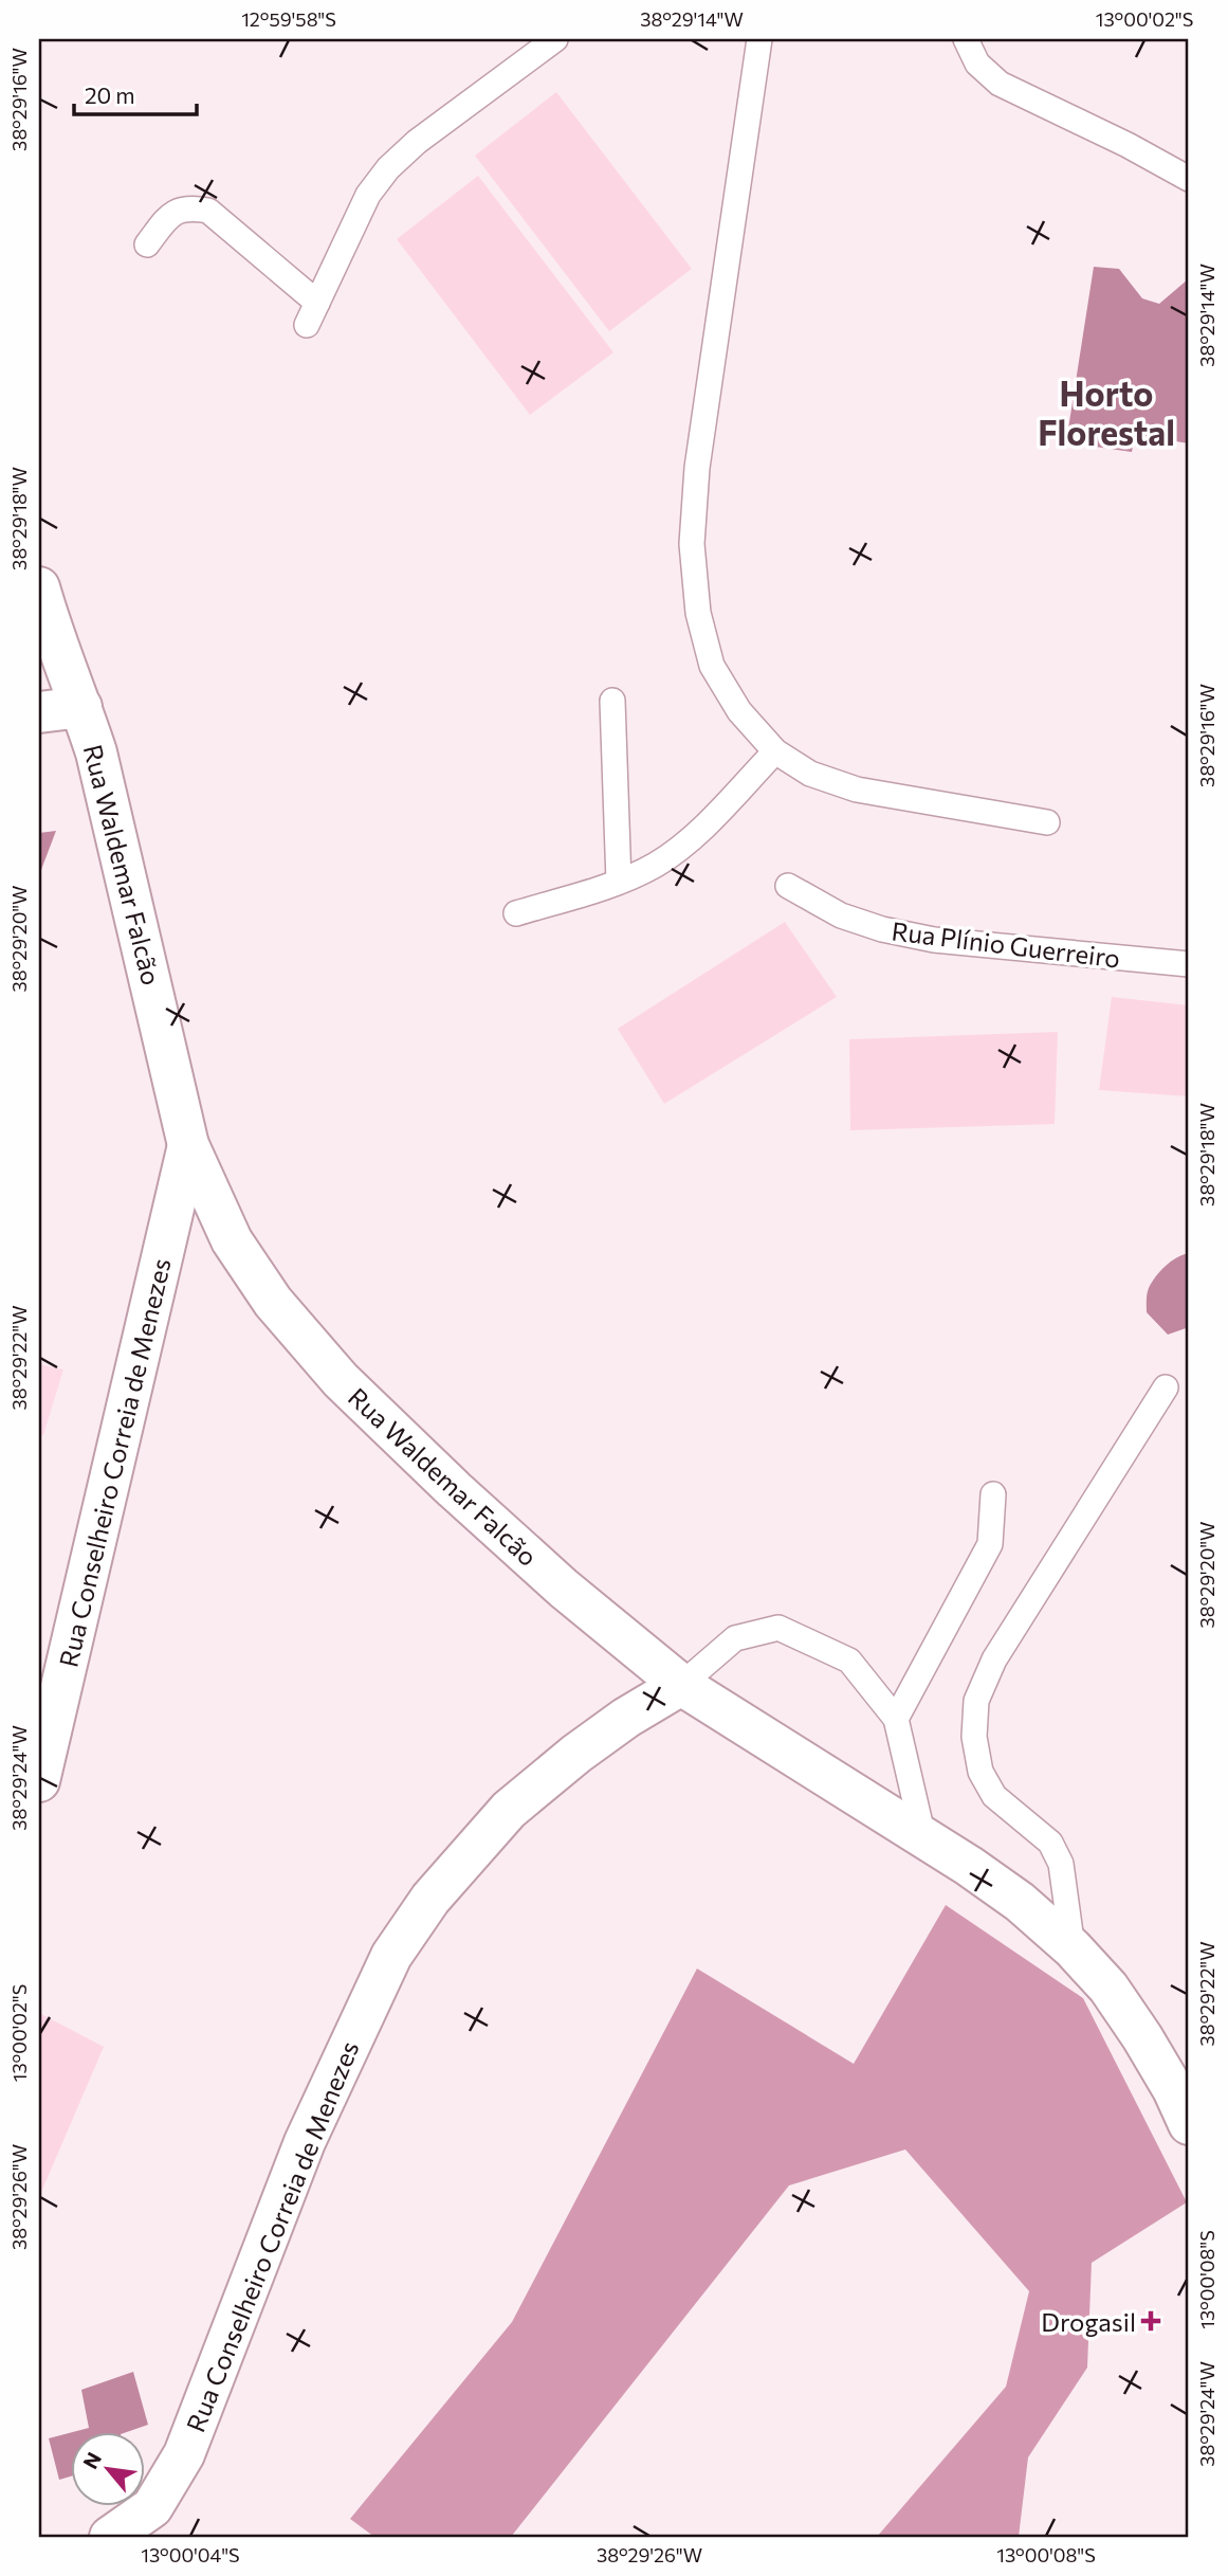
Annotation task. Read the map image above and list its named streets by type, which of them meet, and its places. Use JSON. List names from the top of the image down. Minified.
{"streets":{"street":["Rua Waldemar Falcão","Rua Conselheiro Correia de Menezes"],"lane":["Rua Plínio Guerreiro"]},"crossings":[["Rua Waldemar Falcão","Rua Conselheiro Correia de Menezes"]],"districts":["Horto Florestal"],"places":{"health":["Drogasil"]},"scale_bar":"20 m","north":"top left","coordinates":["12°59'58\"S","38°29'14\"W","13°00'02\"S","38°29'16\"W","38°29'18\"W","38°29'20\"W","38°29'22\"W","38°29'24\"W","38°29'26\"W","13°00'08\"S","13°00'04\"S"]}
